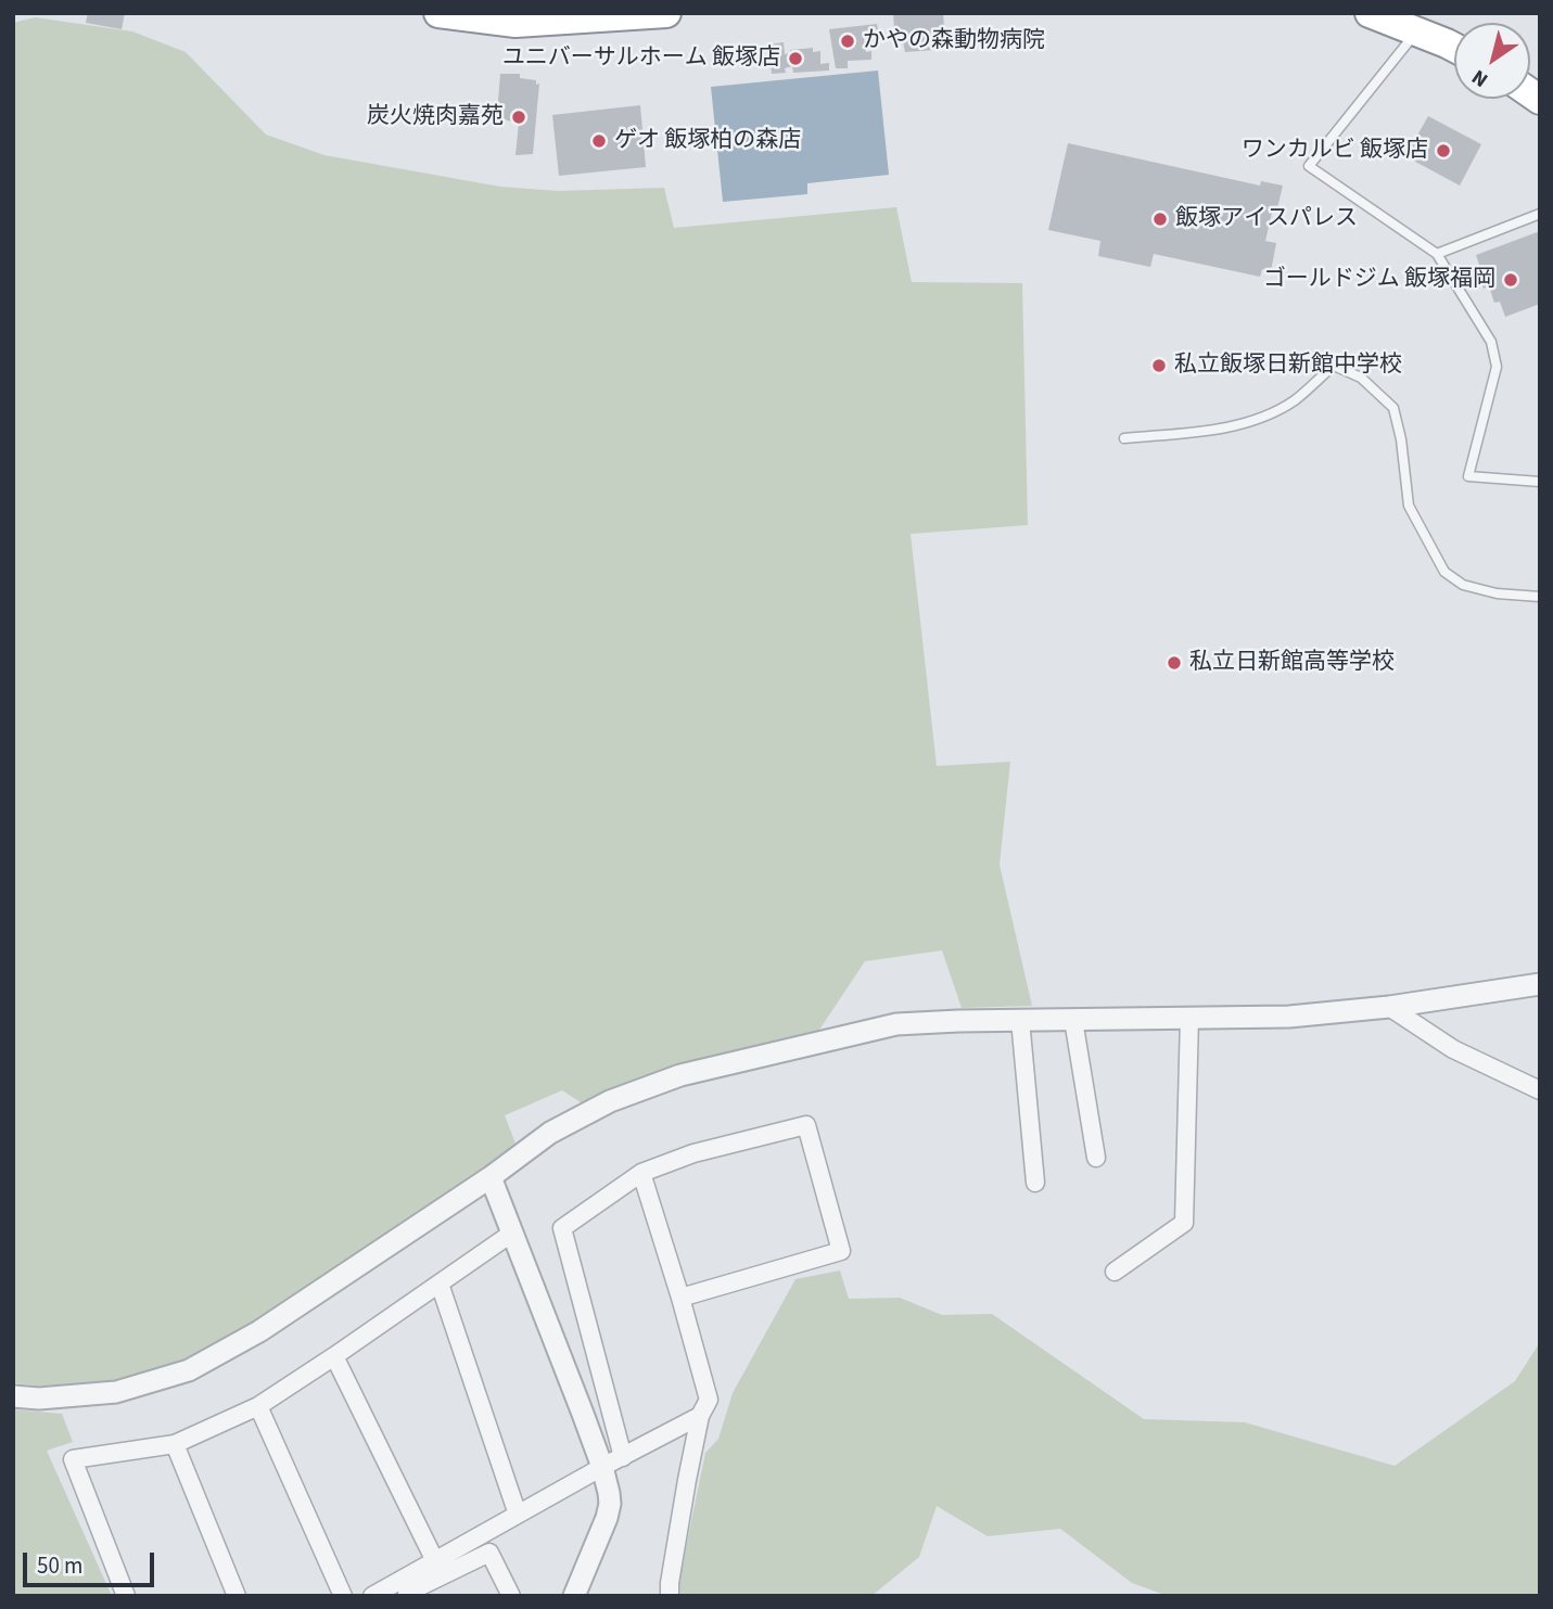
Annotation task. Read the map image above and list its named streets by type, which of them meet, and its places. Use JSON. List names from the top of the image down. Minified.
{"places":["かやの森動物病院","ユニバーサルホーム 飯塚店","炭火焼肉嘉苑","ゲオ 飯塚柏の森店","ワンカルビ 飯塚店","飯塚アイスパレス","ゴールドジム 飯塚福岡","私立飯塚日新館中学校","私立日新館高等学校"],"scale_bar":"50 m","north":"bottom left"}
